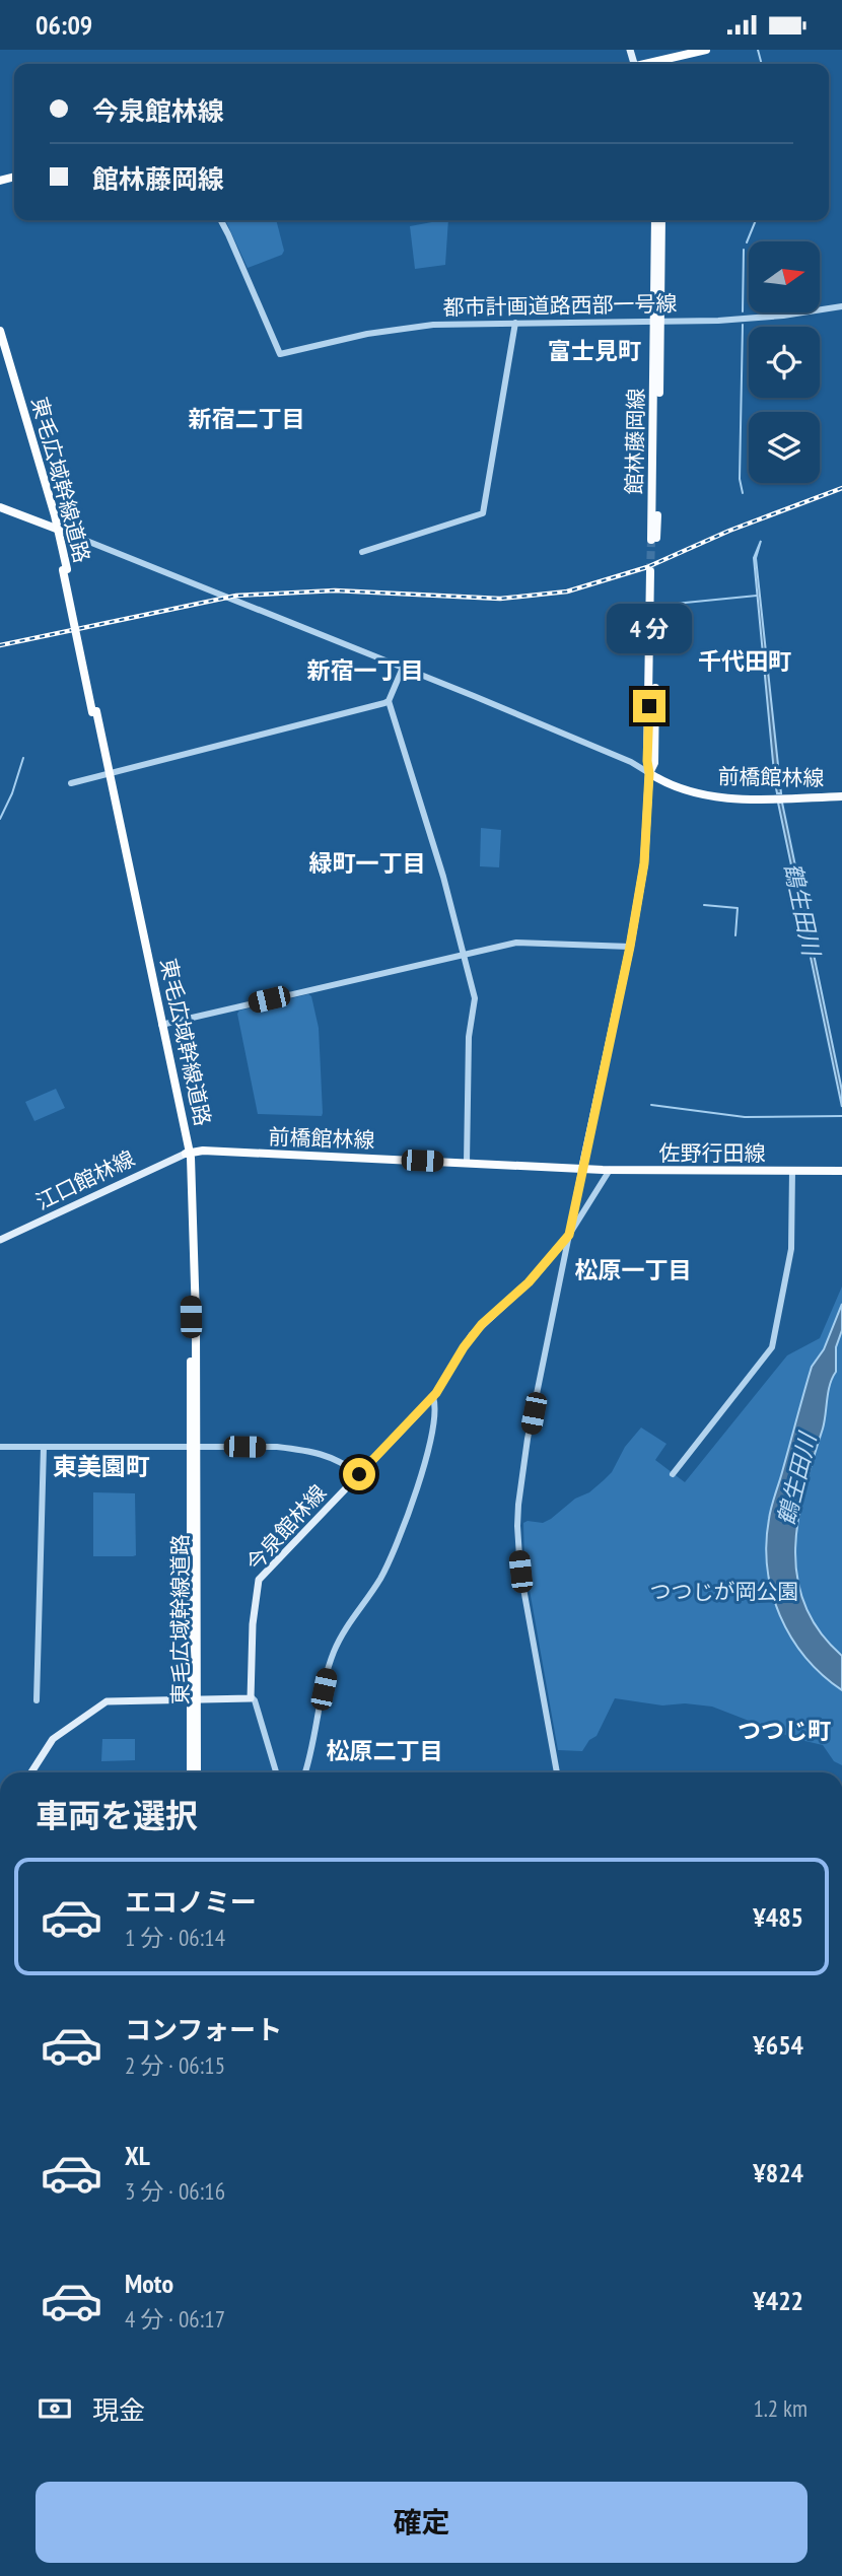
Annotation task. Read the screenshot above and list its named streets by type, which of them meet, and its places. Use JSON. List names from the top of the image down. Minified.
{"streets":{"highway":["東毛広域幹線道路"],"main road":["館林藤岡線","前橋館林線","佐野行田線","江口館林線","今泉館林線"],"street":["都市計画道路西部一号線"]},"crossings":[["都市計画道路西部一号線","館林藤岡線"],["東毛広域幹線道路","前橋館林線"],["東毛広域幹線道路","江口館林線"],["前橋館林線","佐野行田線"],["前橋館林線","江口館林線"],["前橋館林線","今泉館林線"],["佐野行田線","今泉館林線"]],"districts":["富士見町","新宿二丁目","千代田町","新宿一丁目","緑町一丁目","松原一丁目","東美園町","つつじ町","松原二丁目"],"water":["鶴生田川"],"parks":["つつじが岡公園"],"north":"right","page":{"status":"06:09","banner":["今泉館林線","館林藤岡線"],"bubble":"4 分","heading":"車両を選択","list":[{"name":"エコノミー","note":"1 分 · 06:14","value":"¥485"},{"name":"コンフォート","note":"2 分 · 06:15","value":"¥654"},{"name":"XL","note":"3 分 · 06:16","value":"¥824"},{"name":"Moto","note":"4 分 · 06:17","value":"¥422"}],"pay":["現金","1.2 km"],"buttons":"確定"}}
